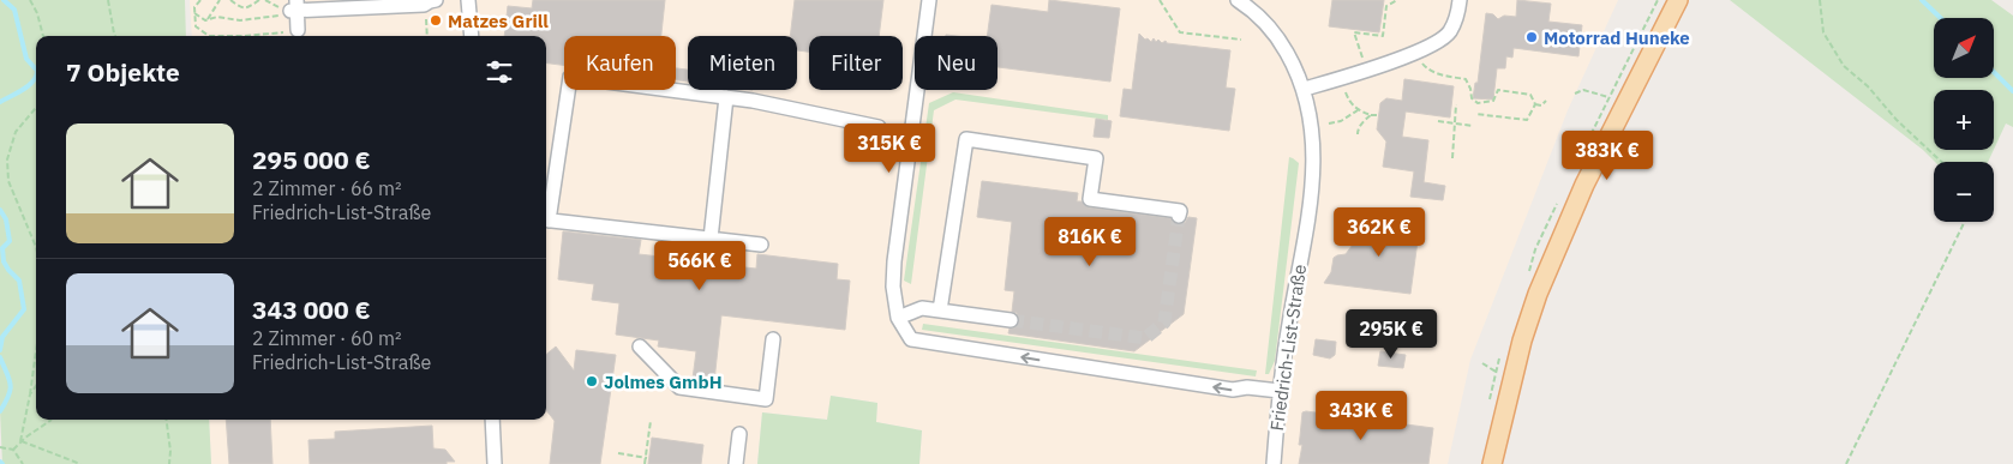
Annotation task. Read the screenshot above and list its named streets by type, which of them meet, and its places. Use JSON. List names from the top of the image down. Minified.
{"streets":{"street":["Friedrich-List-Straße"]},"places":["Matzes Grill","Motorrad Huneke","Jolmes GmbH"],"north":"top right","page":{"map_buttons":["+","−"],"chip":["Kaufen","Mieten","Filter","Neu"],"heading":"7 Objekte","list":[{"name":"295 000 €","note":"2 Zimmer · 66 m² · Friedrich-List-Straße"},{"name":"343 000 €","note":"2 Zimmer · 60 m² · Friedrich-List-Straße"}],"price":["315K €","383K €","362K €","816K €","566K €","295K €","343K €"]}}
